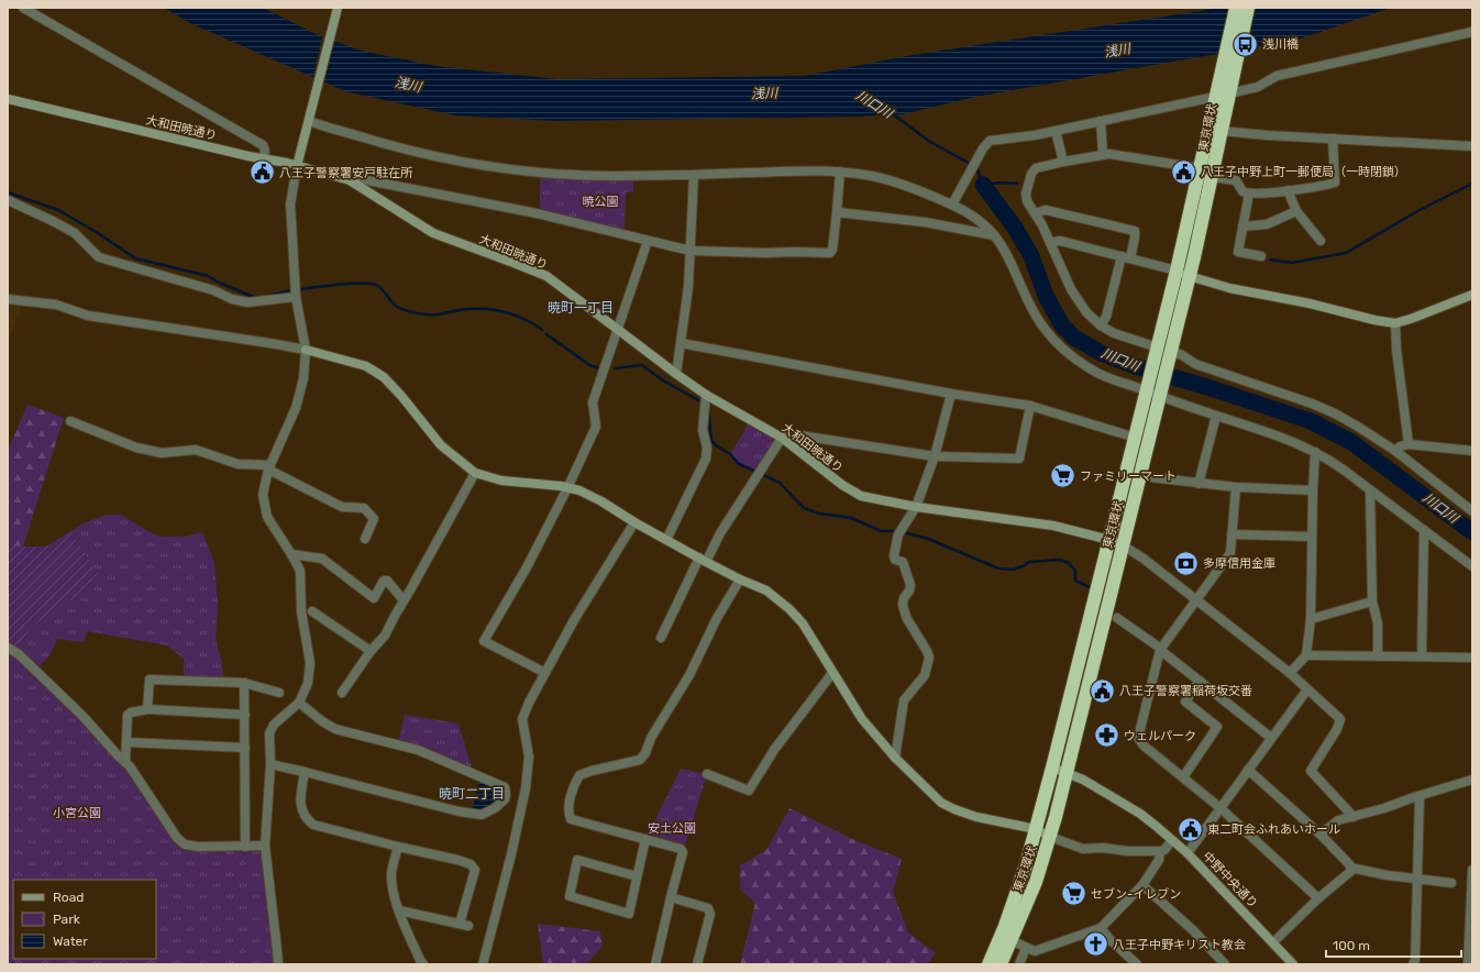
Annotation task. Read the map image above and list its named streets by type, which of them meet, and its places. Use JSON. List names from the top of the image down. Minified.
{"streets":{"highway":["東京環状"],"street":["大和田暁通り","中野中央通り"]},"crossings":[["大和田暁通り","東京環状"],["東京環状","中野中央通り"]],"districts":["暁町一丁目","暁町二丁目"],"water":["浅川","川口川"],"parks":["暁公園","小宮公園","安土公園"],"places":{"bus stop":["浅川橋"],"public building":["八王子中野上町一郵便局（一時閉鎖）","八王子警察署安戸駐在所","八王子警察署稲荷坂交番","東二町会ふれあいホール"],"supermarket":["ファミリーマート","セブン-イレブン"],"bank":["多摩信用金庫"],"pharmacy":["ウェルパーク"],"church":["八王子中野キリスト教会"]},"legend":["Road","Park","Water"],"scale_bar":"100 m"}
